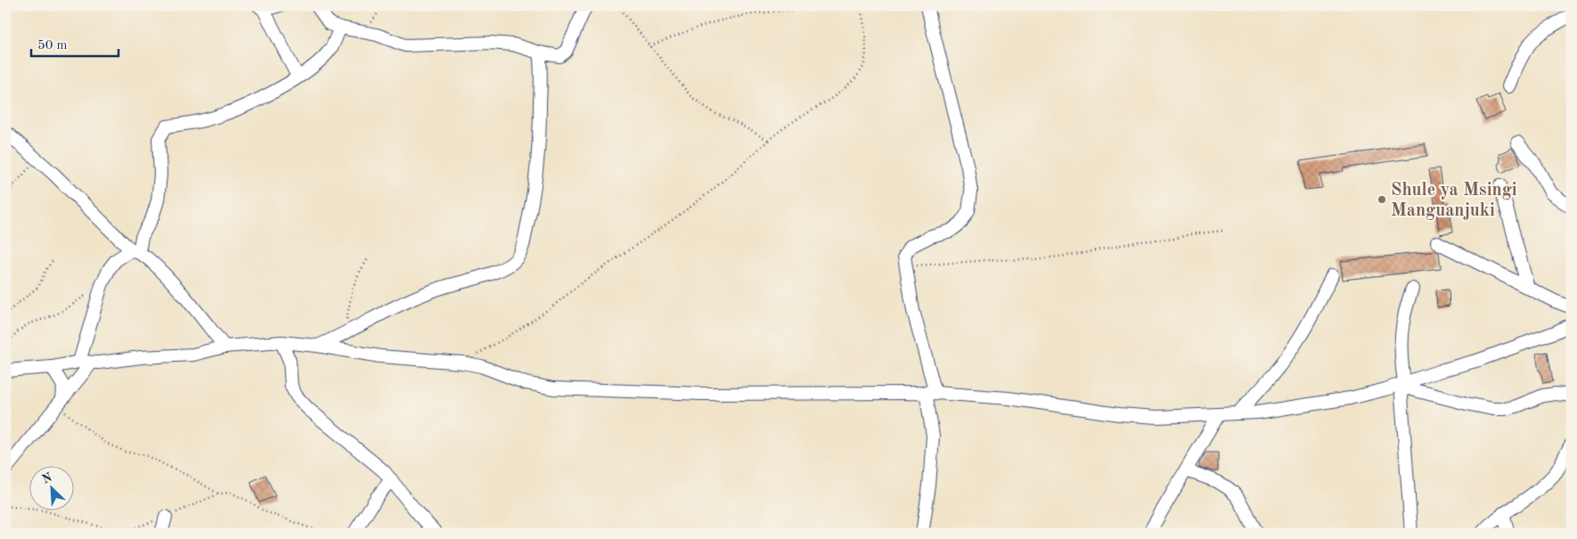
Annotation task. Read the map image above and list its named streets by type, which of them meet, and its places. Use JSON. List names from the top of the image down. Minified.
{"places":["Shule ya Msingi Manguanjuki"],"scale_bar":"50 m","north":"top left"}
